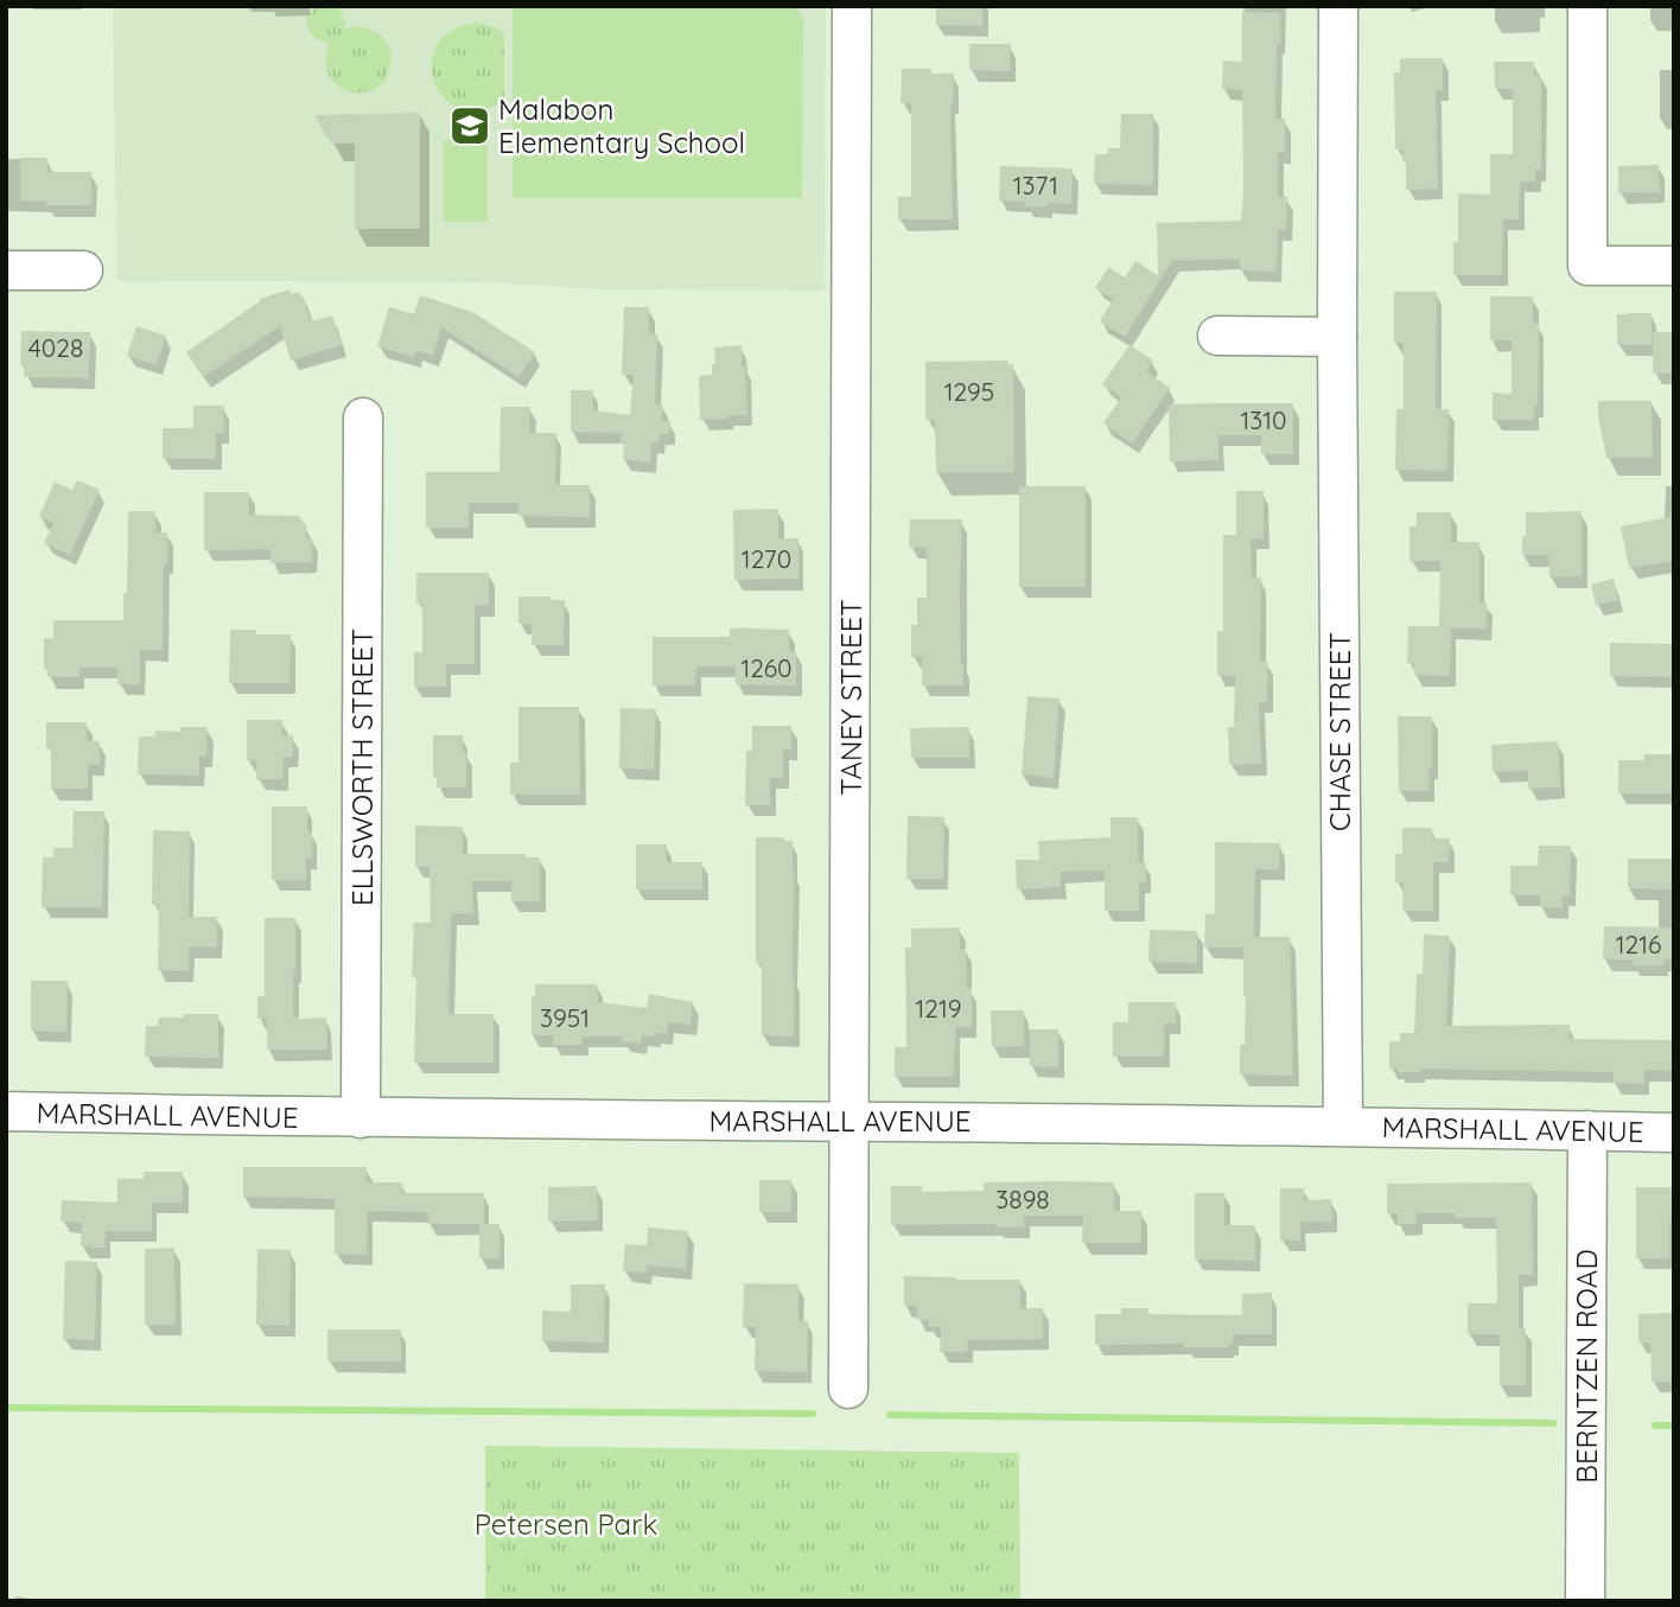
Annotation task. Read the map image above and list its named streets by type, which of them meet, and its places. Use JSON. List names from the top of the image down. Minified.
{"streets":{"street":["TANEY STREET","CHASE STREET","ELLSWORTH STREET","MARSHALL AVENUE","BERNTZEN ROAD"]},"crossings":[["TANEY STREET","MARSHALL AVENUE"],["CHASE STREET","MARSHALL AVENUE"],["ELLSWORTH STREET","MARSHALL AVENUE"],["MARSHALL AVENUE","BERNTZEN ROAD"]],"parks":["Petersen Park"],"places":{"school or university":["Malabon Elementary School"]},"house_numbers":["1371","4028","1295","1310","1270","1260","1216","1219","3951","3898"]}
